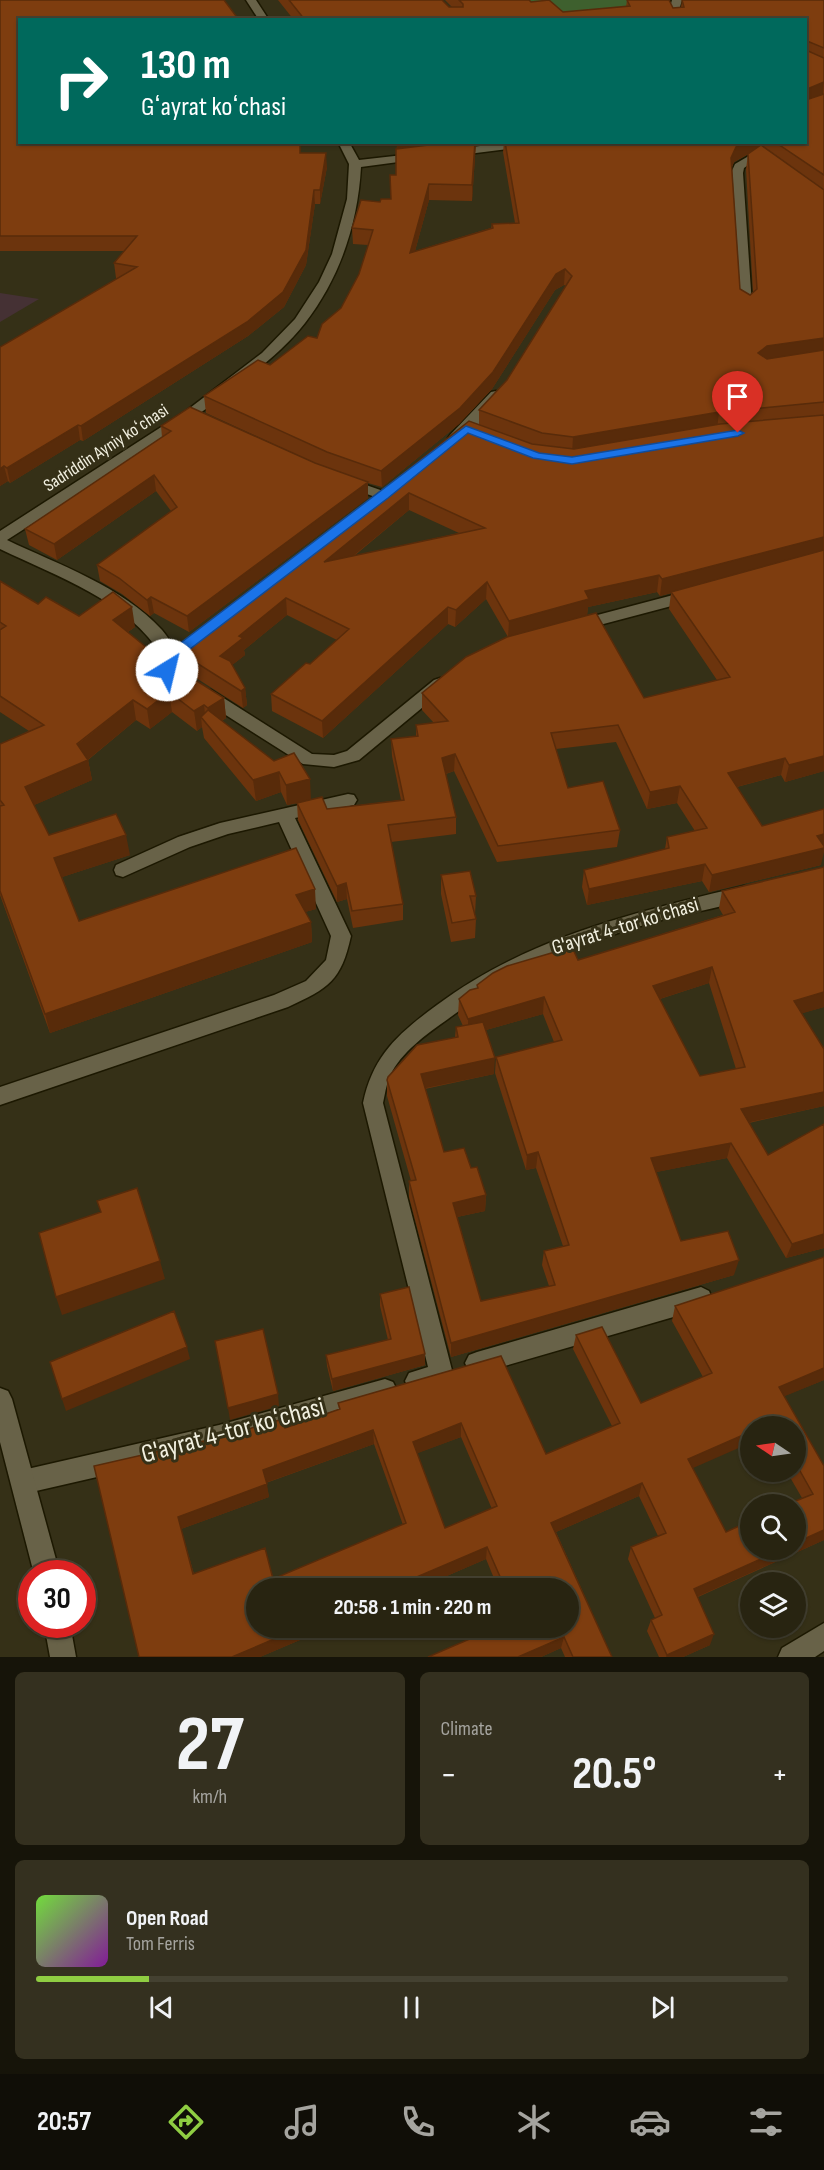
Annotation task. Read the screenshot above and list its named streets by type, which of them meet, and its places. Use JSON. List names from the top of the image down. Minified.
{"streets":{"street":["Sadriddin Ayniy koʻchasi","G'ayrat 4-tor koʻchasi"]},"north":"left","page":{"turn":["130 m","Gʻayrat koʻchasi"],"limit":"30","trip":"20:58 · 1 min · 220 m","tile":[["27","km/h"],"Climate"],"heat":["−","20.5°","+"],"song":["Open Road","Tom Ferris"],"tabs":"20:57"}}
